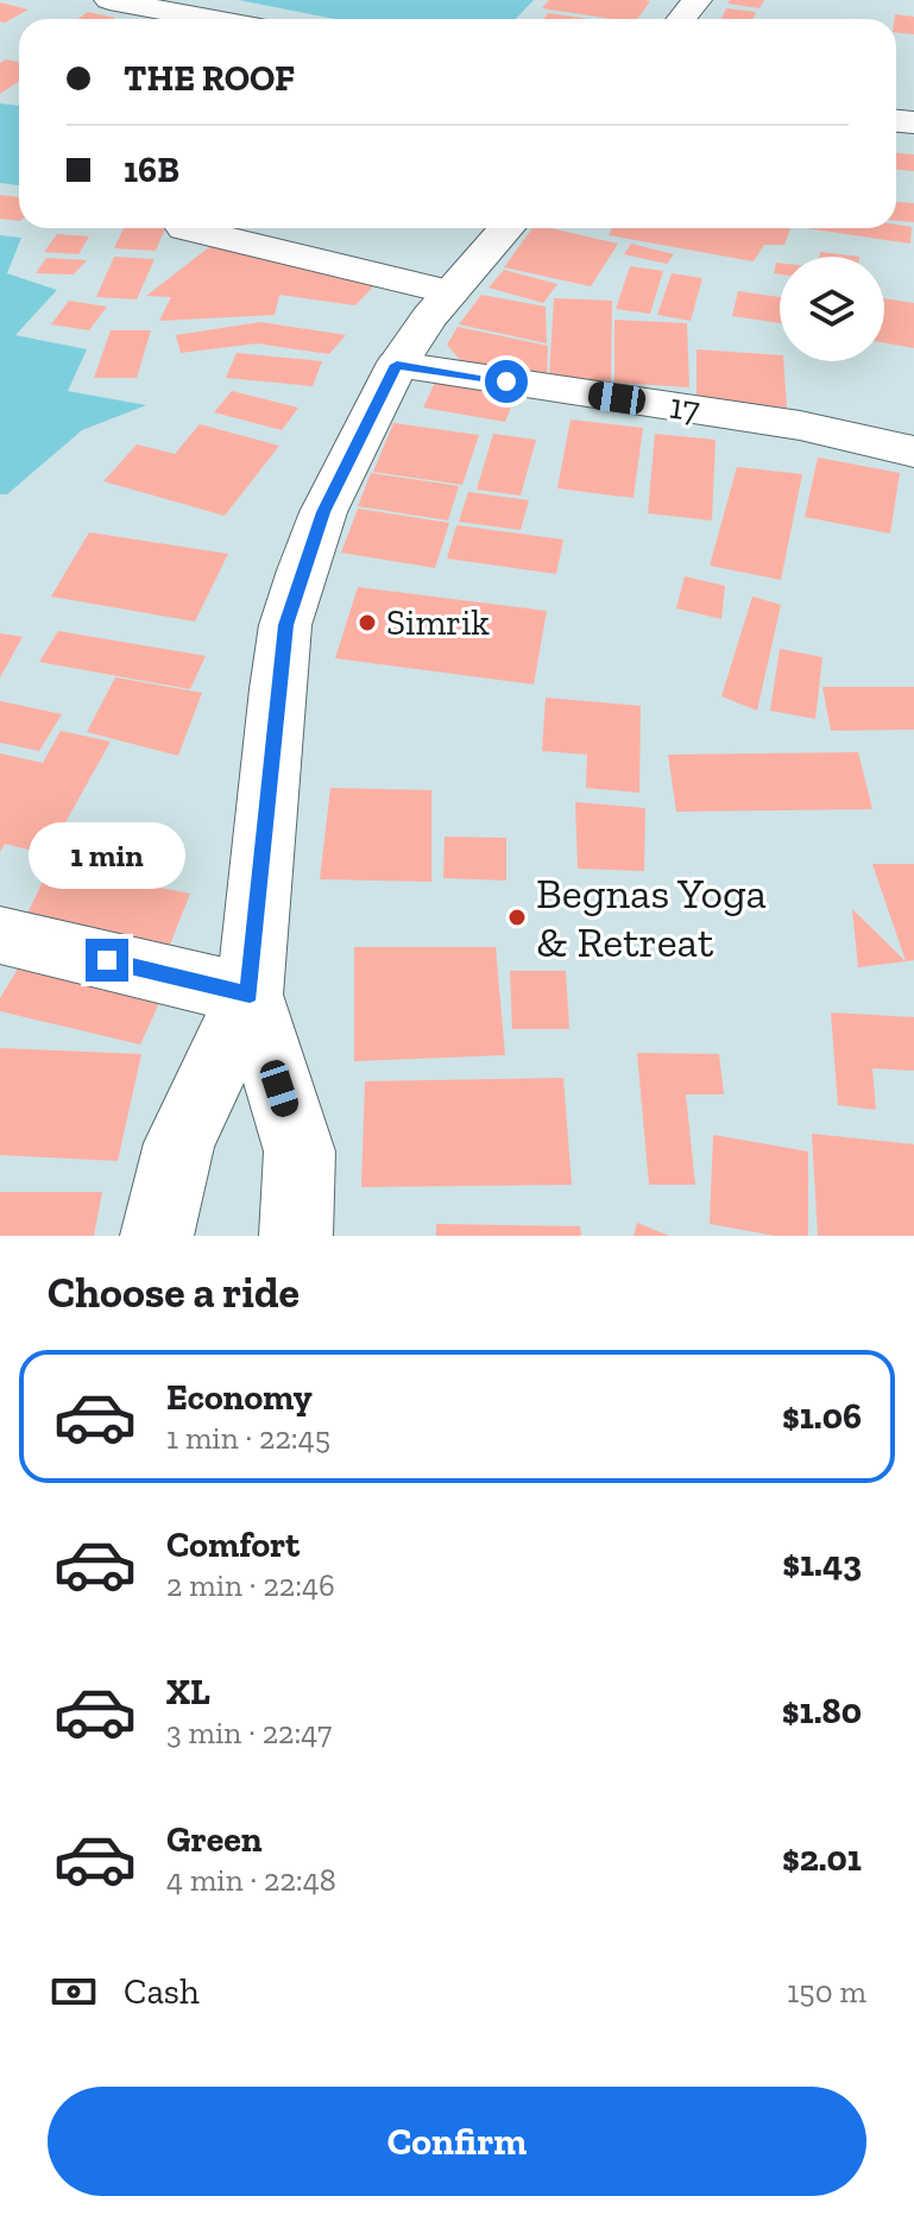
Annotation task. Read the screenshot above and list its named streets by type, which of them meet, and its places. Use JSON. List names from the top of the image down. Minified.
{"streets":{"main road":["17"]},"places":["Simrik","Begnas Yoga & Retreat"],"page":{"banner":["THE ROOF","16B"],"bubble":"1 min","heading":"Choose a ride","list":[{"name":"Economy","note":"1 min · 22:45","value":"$1.06"},{"name":"Comfort","note":"2 min · 22:46","value":"$1.43"},{"name":"XL","note":"3 min · 22:47","value":"$1.80"},{"name":"Green","note":"4 min · 22:48","value":"$2.01"}],"pay":["Cash","150 m"],"buttons":"Confirm"}}
